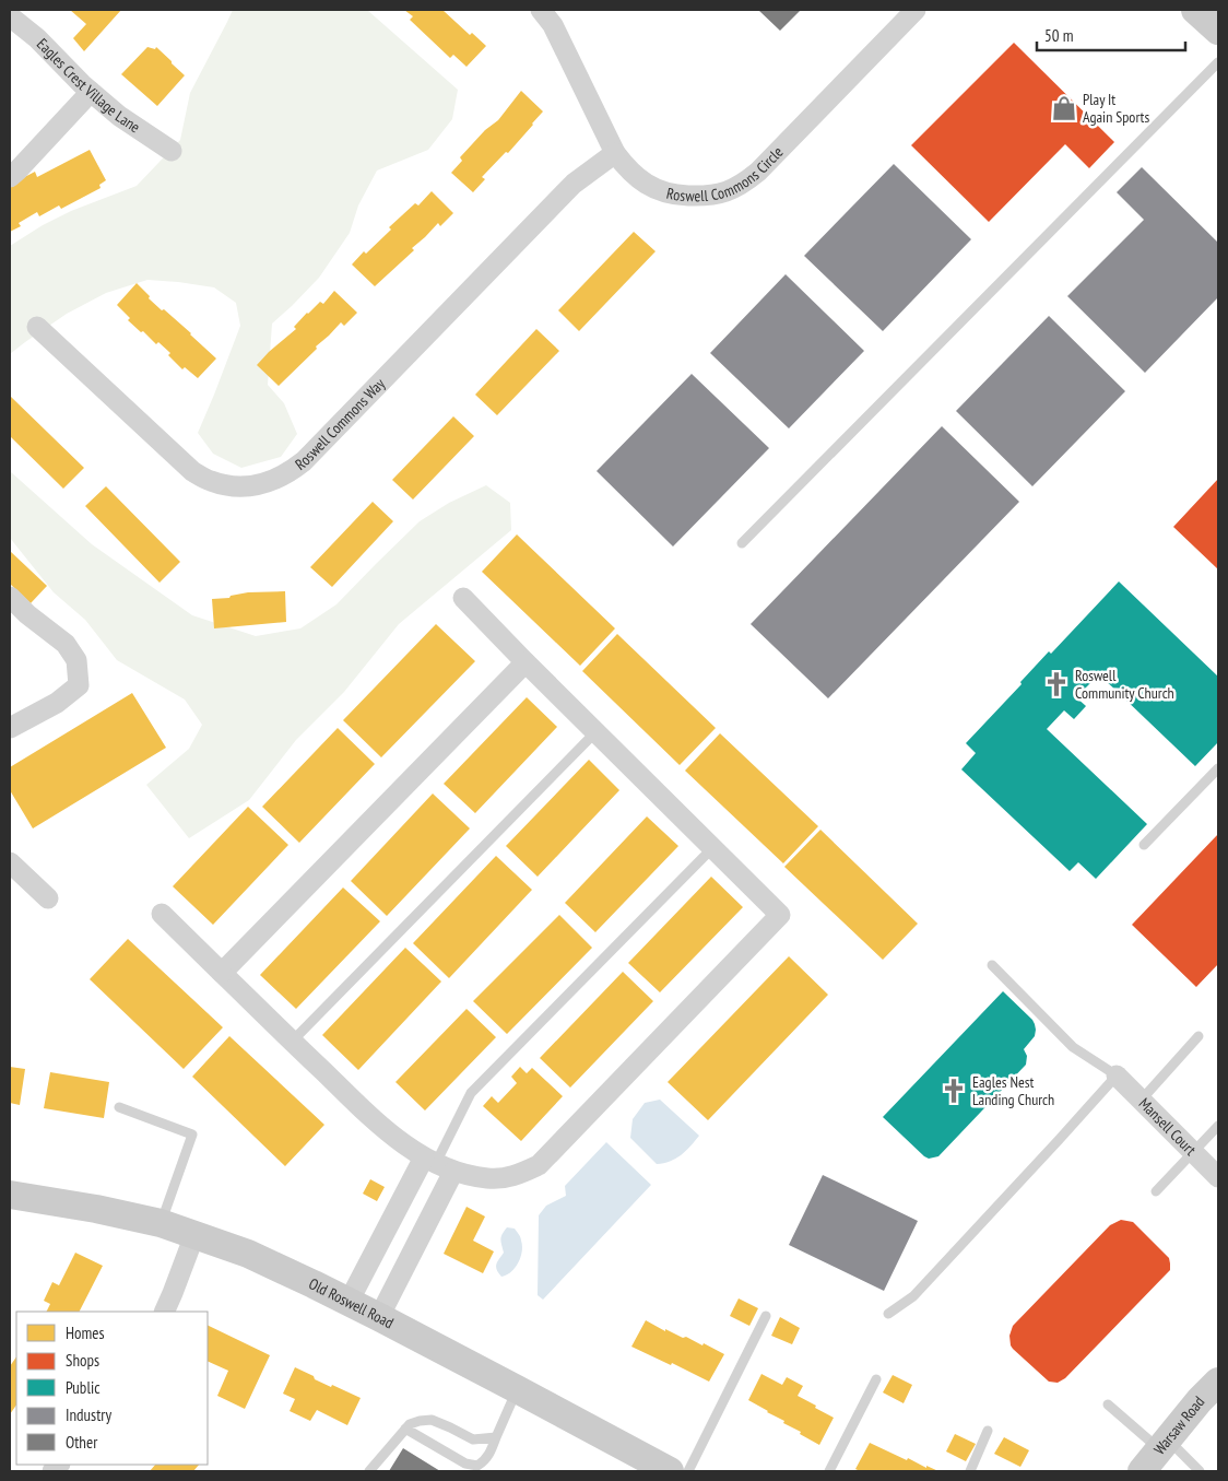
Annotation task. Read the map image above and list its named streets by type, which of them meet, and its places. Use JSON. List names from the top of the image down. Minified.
{"streets":{"street":["Eagles Crest Village Lane","Roswell Commons Circle","Roswell Commons Way","Mansell Court","Old Roswell Road","Warsaw Road"]},"crossings":[["Roswell Commons Circle","Roswell Commons Way"]],"places":{"shop":["Play It Again Sports"],"church":["Roswell Community Church","Eagles Nest Landing Church"]},"legend":["Homes","Shops","Public","Industry","Other"],"scale_bar":"50 m"}
